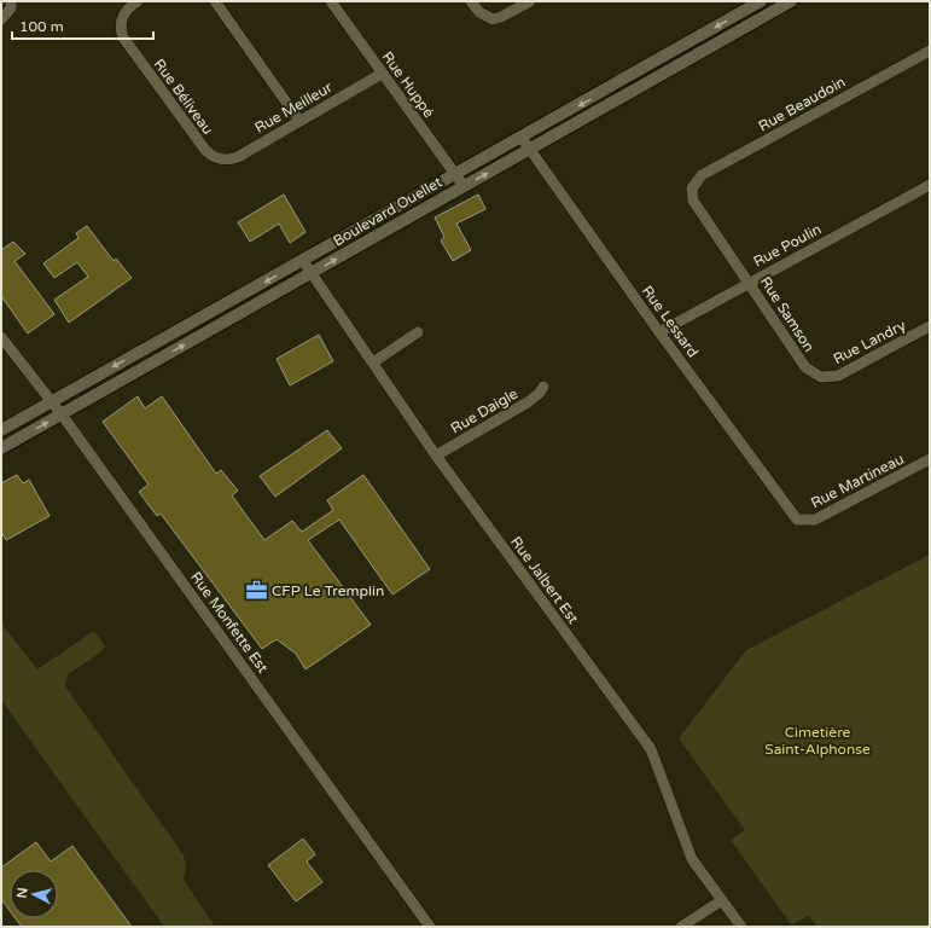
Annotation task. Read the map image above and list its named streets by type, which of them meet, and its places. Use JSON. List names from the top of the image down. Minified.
{"streets":{"street":["Rue Huppé","Rue Béliveau","Rue Beaudoin","Rue Meilleur","Boulevard Ouellet","Rue Poulin","Rue Samson","Rue Lessard","Rue Landry","Rue Daigle","Rue Martineau","Rue Jalbert Est","Rue Monfette Est"]},"crossings":[["Rue Huppé","Rue Meilleur"],["Rue Huppé","Boulevard Ouellet"],["Rue Béliveau","Rue Meilleur"],["Rue Beaudoin","Rue Samson"],["Boulevard Ouellet","Rue Lessard"],["Boulevard Ouellet","Rue Jalbert Est"],["Boulevard Ouellet","Rue Monfette Est"],["Rue Poulin","Rue Samson"],["Rue Poulin","Rue Lessard"],["Rue Samson","Rue Landry"],["Rue Lessard","Rue Martineau"],["Rue Daigle","Rue Jalbert Est"]],"parks":["Cimetière Saint-Alphonse"],"places":{"office":["CFP Le Tremplin"]},"scale_bar":"100 m","north":"left"}
